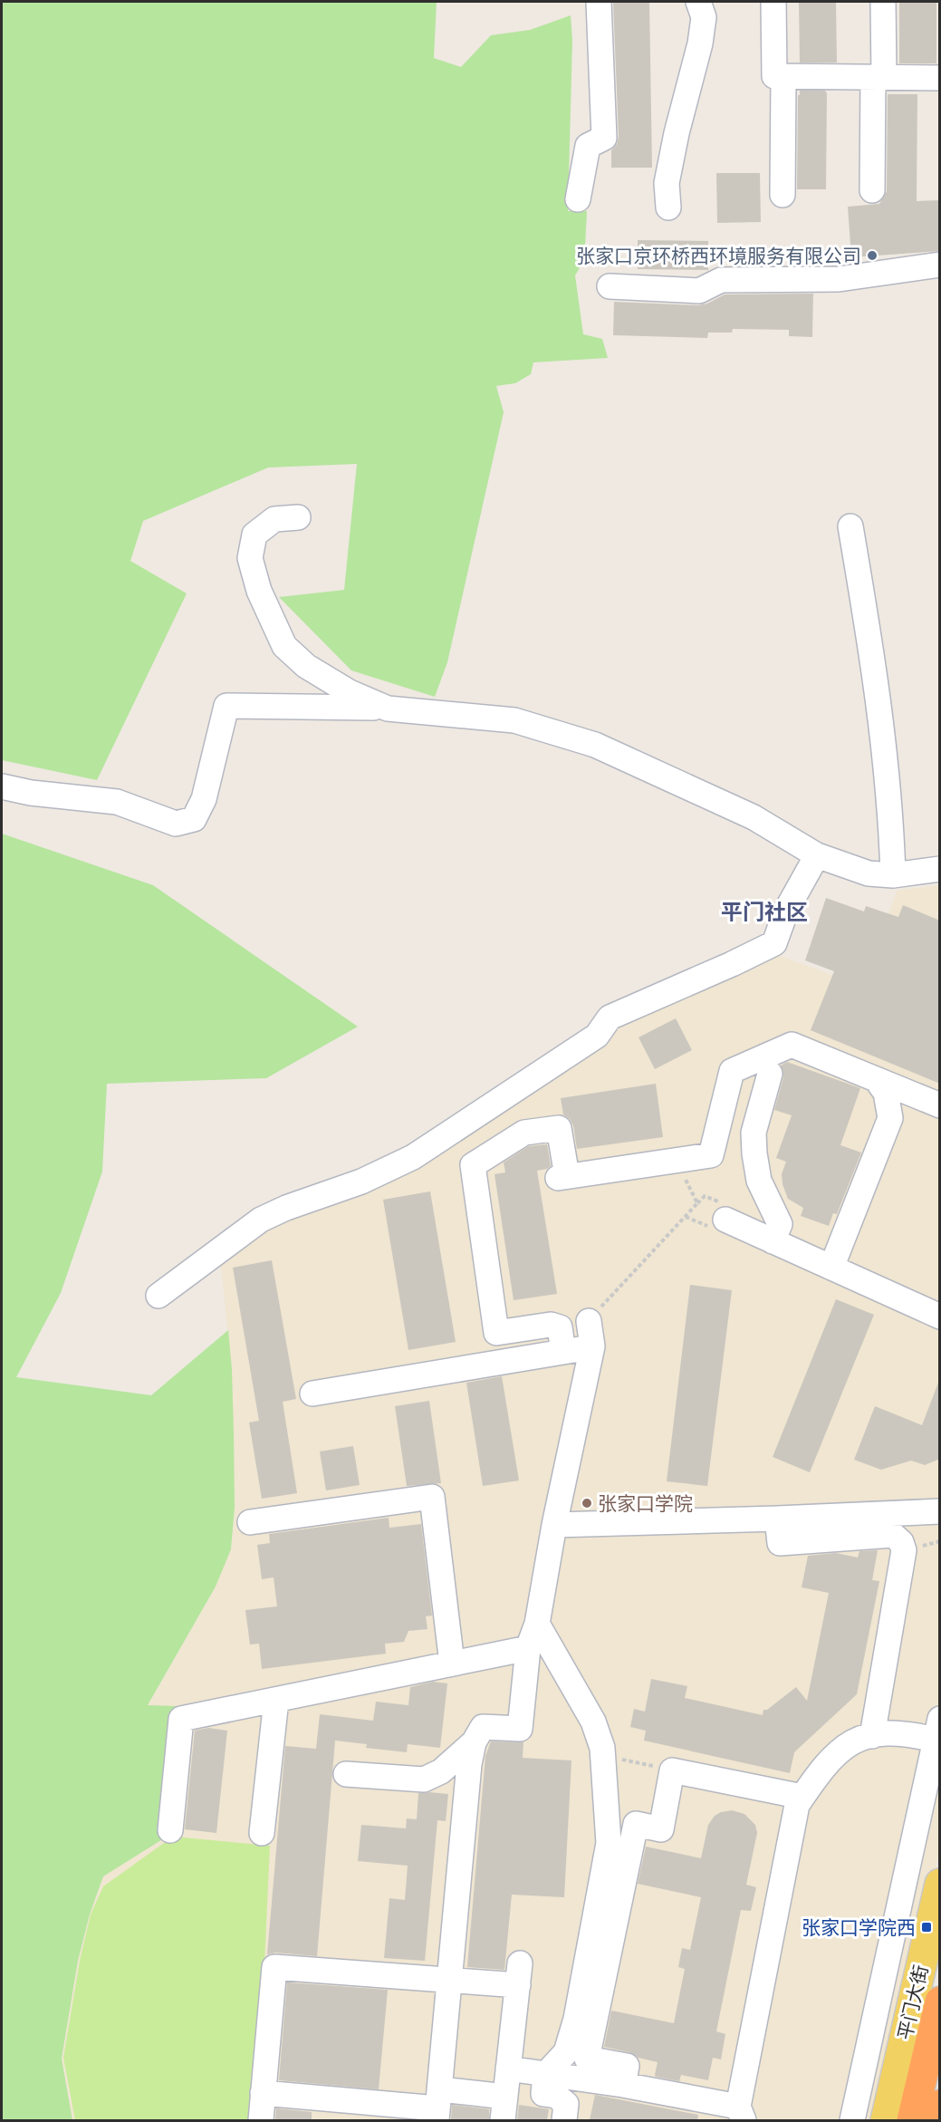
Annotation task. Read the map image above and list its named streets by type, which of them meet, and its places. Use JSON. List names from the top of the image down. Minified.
{"streets":{"main road":["平门大街"]},"districts":["平门社区"],"places":{"other":["张家口京环桥西环境服务有限公司","张家口学院"],"transit":["张家口学院西"]}}
